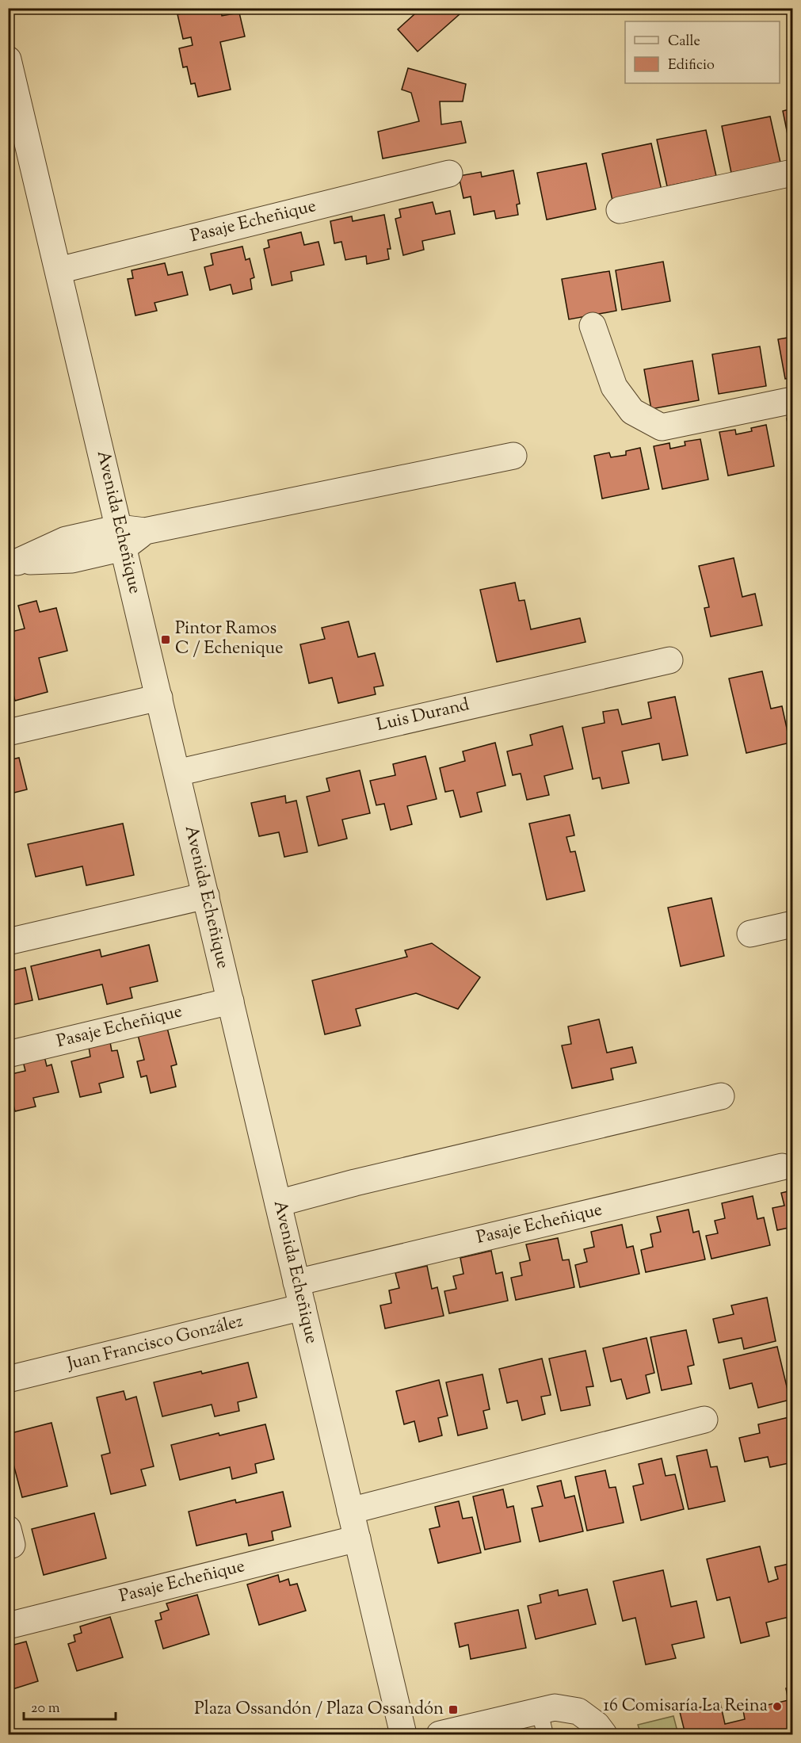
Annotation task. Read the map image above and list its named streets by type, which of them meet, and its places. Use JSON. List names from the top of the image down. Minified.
{"streets":{"street":["Pasaje Echeñique","Avenida Echeñique","Luis Durand","Juan Francisco González"]},"crossings":[["Pasaje Echeñique","Avenida Echeñique"],["Pasaje Echeñique","Juan Francisco González"],["Avenida Echeñique","Luis Durand"],["Avenida Echeñique","Juan Francisco González"]],"places":{"transit":["Pintor Ramos C / Echenique","Plaza Ossandón / Plaza Ossandón"],"other":["16 Comisaría La Reina"]},"legend":["Calle","Edificio"],"scale_bar":"20 m"}
